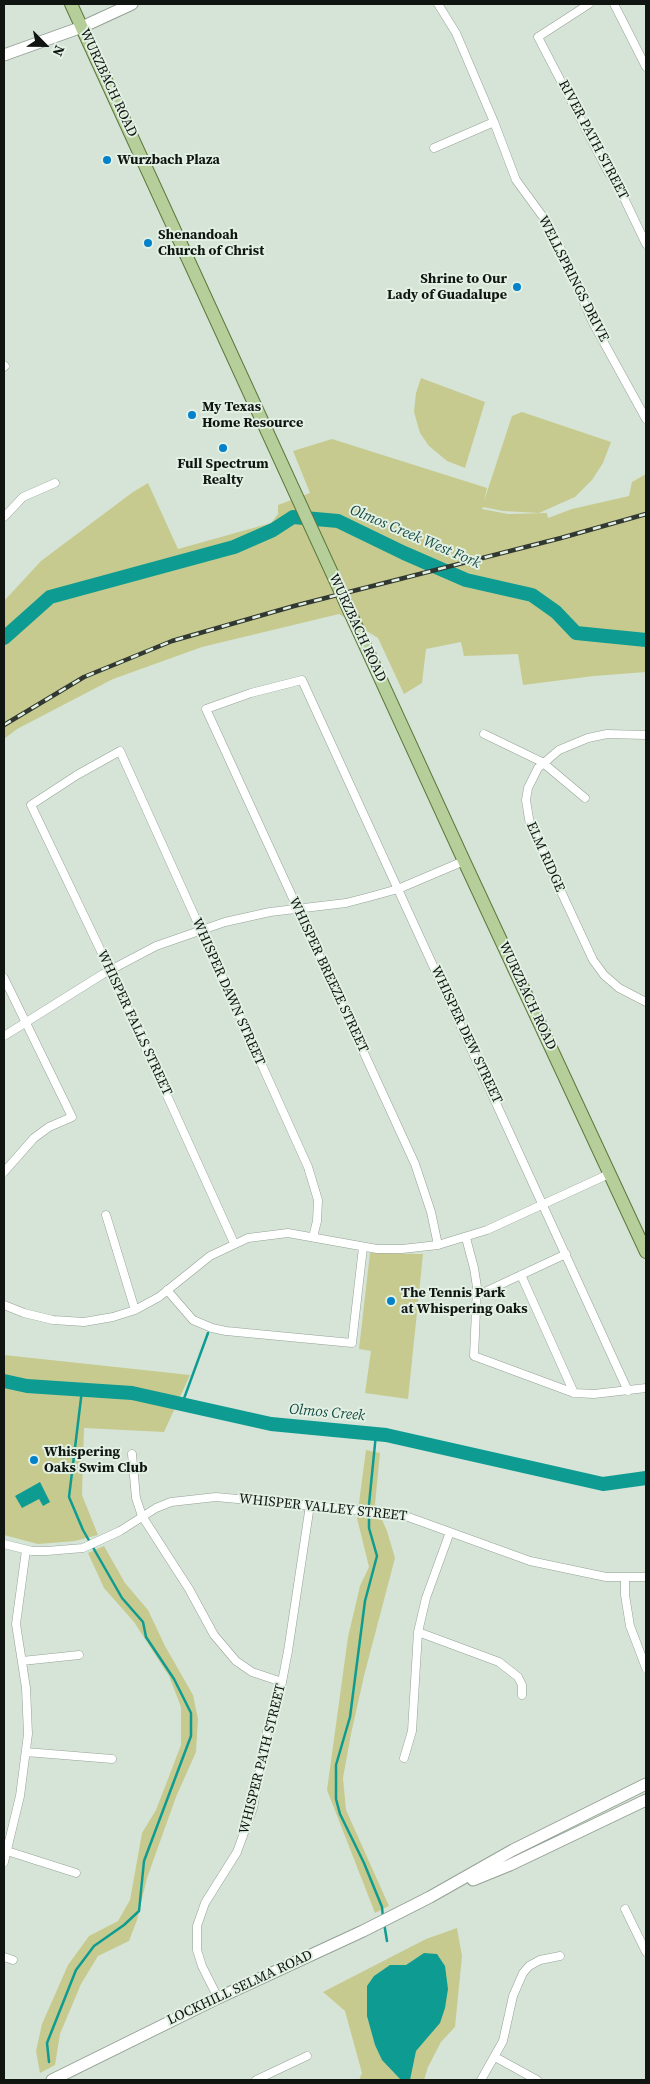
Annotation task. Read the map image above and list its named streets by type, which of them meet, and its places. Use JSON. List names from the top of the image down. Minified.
{"streets":{"main road":["WURZBACH ROAD","LOCKHILL SELMA ROAD"],"street":["RIVER PATH STREET","WELLSPRINGS DRIVE","ELM RIDGE","WHISPER BREEZE STREET","WHISPER DAWN STREET","WHISPER FALLS STREET","WHISPER DEW STREET","WHISPER VALLEY STREET","WHISPER PATH STREET"]},"crossings":[["WHISPER BREEZE STREET","WHISPER DEW STREET"],["WHISPER DAWN STREET","WHISPER FALLS STREET"],["WHISPER VALLEY STREET","WHISPER PATH STREET"],["WHISPER PATH STREET","LOCKHILL SELMA ROAD"]],"water":["Olmos Creek West Fork","Olmos Creek"],"places":["Wurzbach Plaza","Shenandoah Church of Christ","Shrine to Our Lady of Guadalupe","My Texas Home Resource","Full Spectrum Realty","The Tennis Park at Whispering Oaks","Whispering Oaks Swim Club"],"north":"bottom right"}
